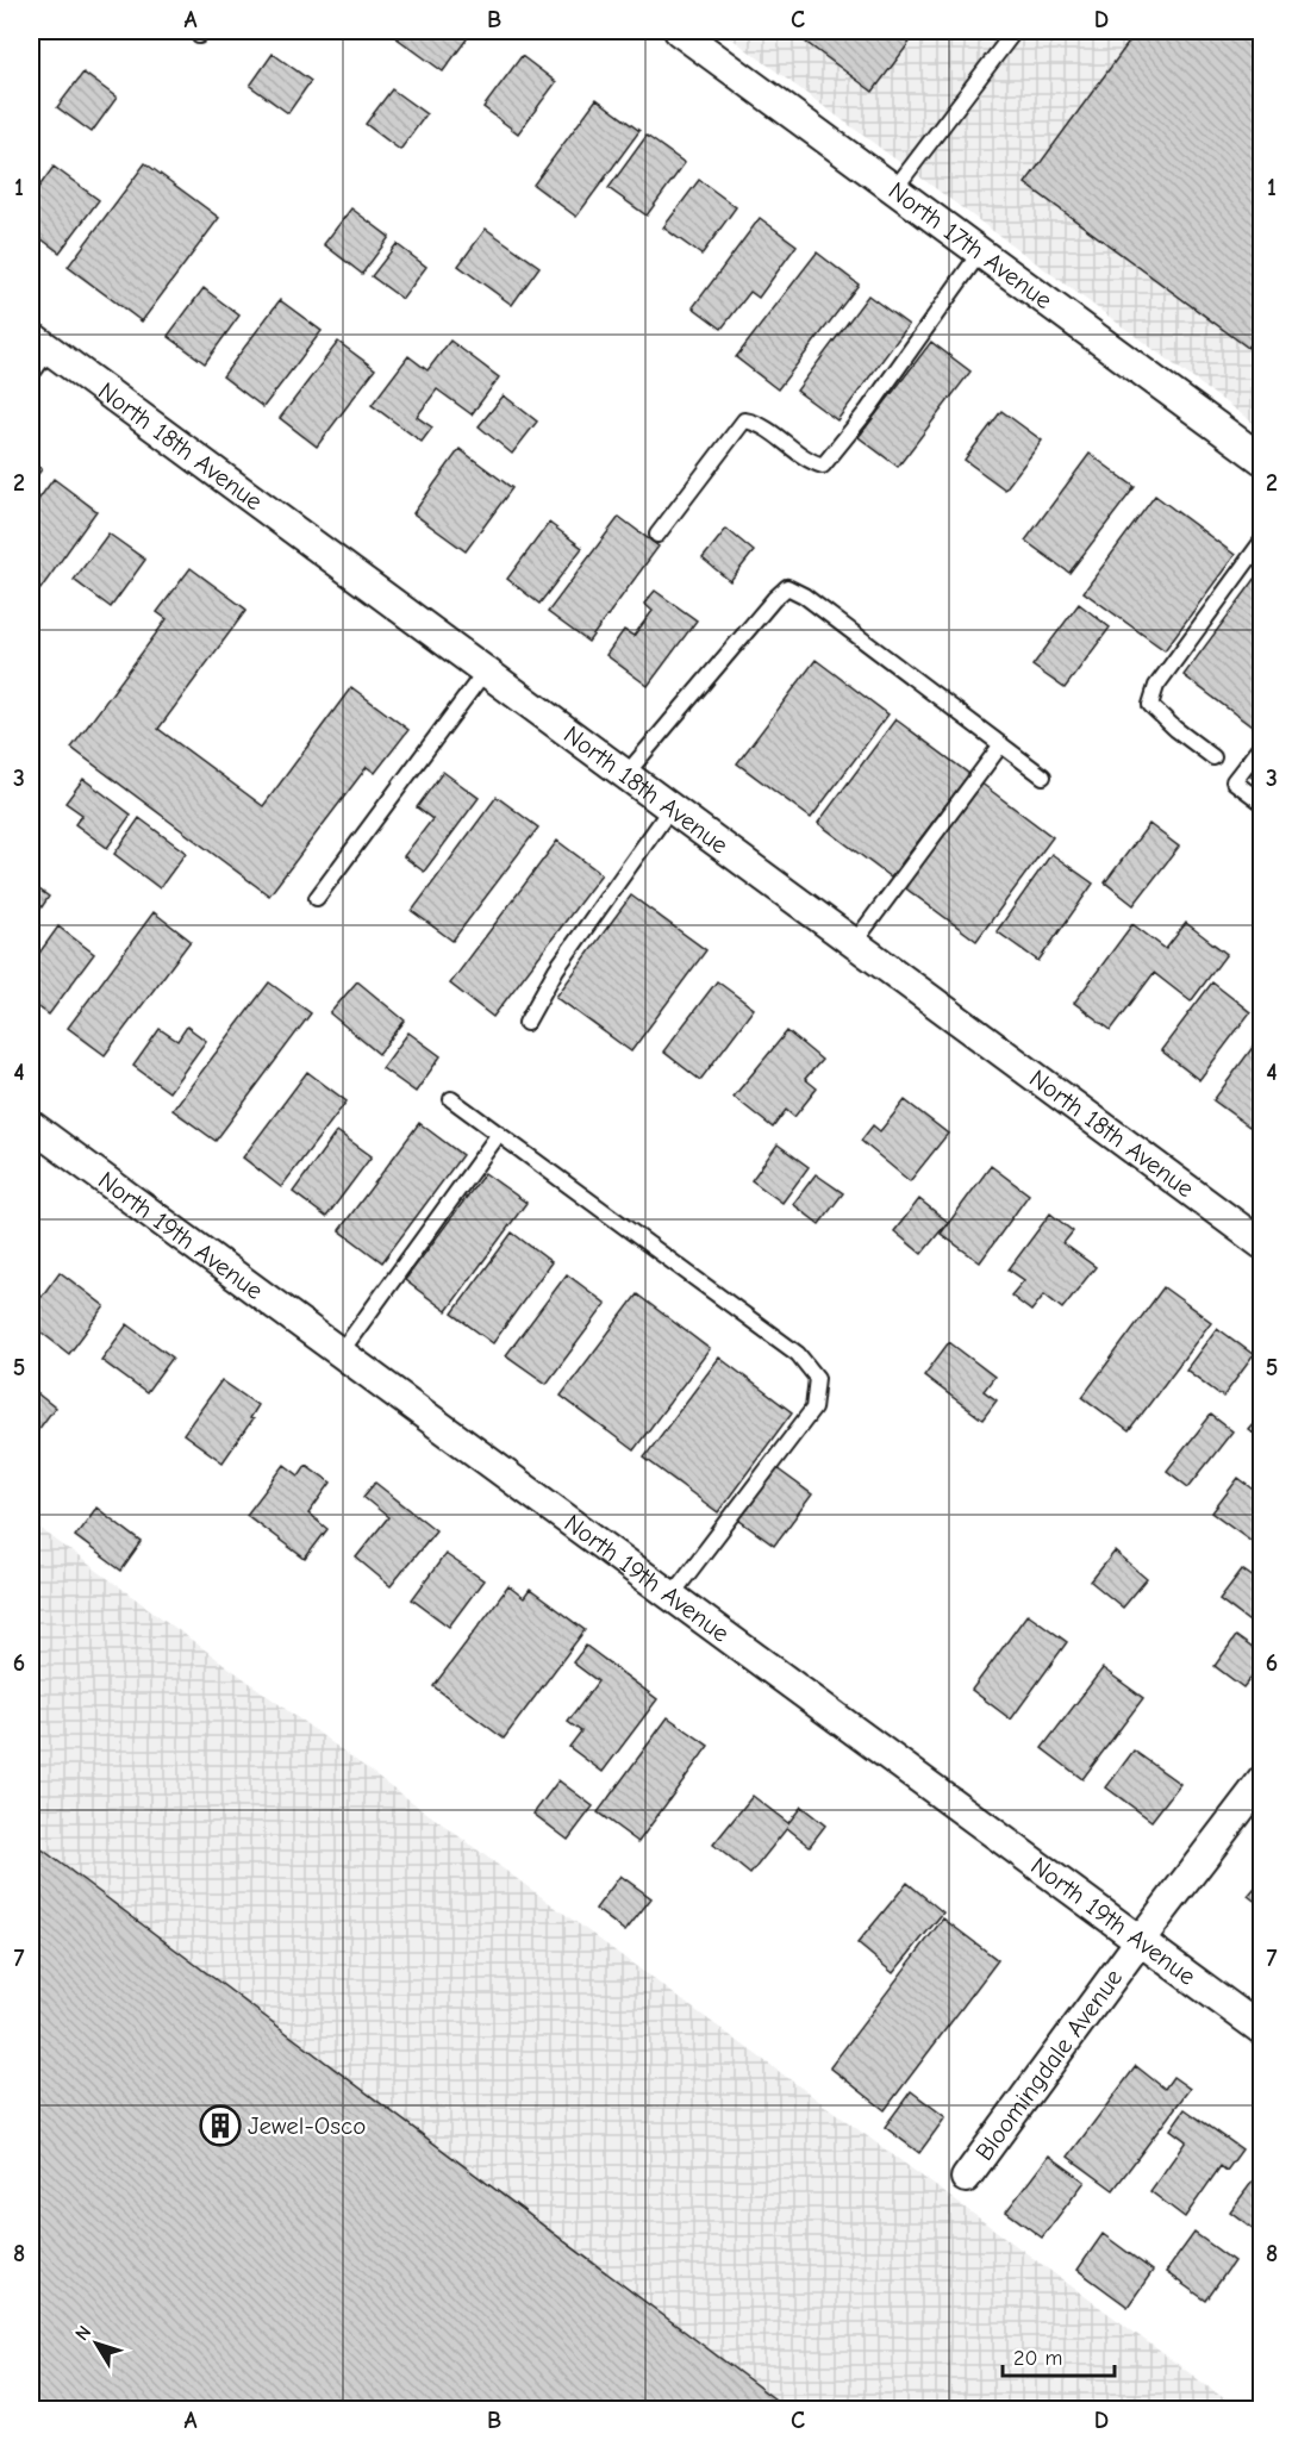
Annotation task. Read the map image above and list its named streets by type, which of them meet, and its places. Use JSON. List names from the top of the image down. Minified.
{"streets":{"street":["North 17th Avenue","North 18th Avenue","North 19th Avenue","Bloomingdale Avenue"]},"crossings":[["North 19th Avenue","Bloomingdale Avenue"]],"places":{"building":["Jewel-Osco"]},"scale_bar":"20 m","north":"top left","grid":{"columns":["A","B","C","D"],"rows":["1","2","3","4","5","6","7","8"]}}
